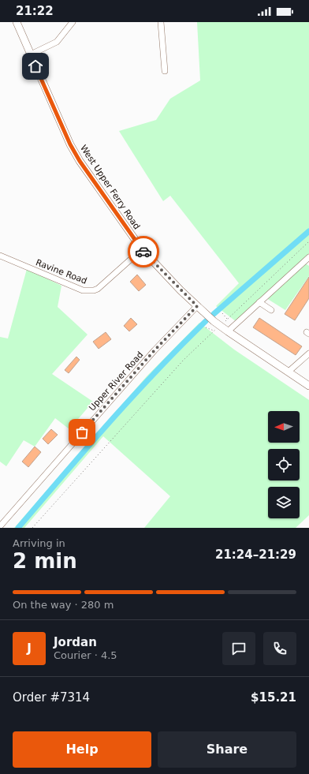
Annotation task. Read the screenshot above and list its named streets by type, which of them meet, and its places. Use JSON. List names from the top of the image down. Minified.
{"streets":{"main road":["West Upper Ferry Road"],"street":["Ravine Road","Upper River Road"]},"crossings":[["West Upper Ferry Road","Ravine Road"],["West Upper Ferry Road","Upper River Road"]],"north":"left","page":{"status":"21:22","heading":["2 min","Arriving in","21:24–21:29"],"panel":["Jordan","Courier · 4.5","Order #7314","$15.21"],"bar":"On the way · 280 m","round":"J","buttons":["Help","Share"]}}
